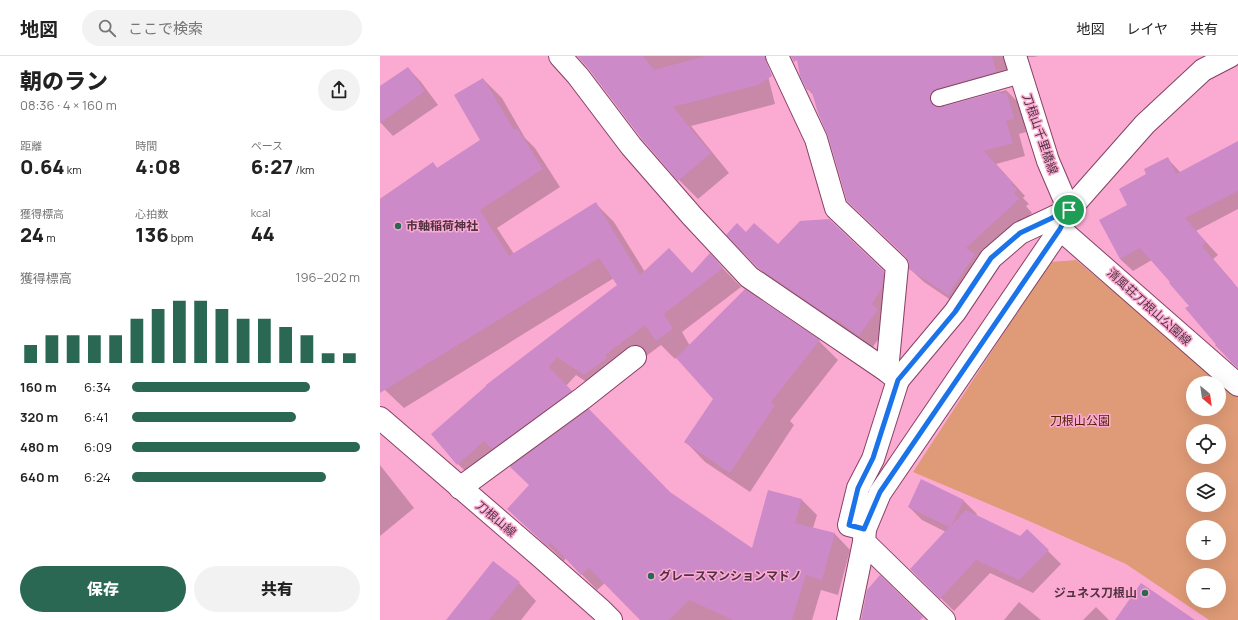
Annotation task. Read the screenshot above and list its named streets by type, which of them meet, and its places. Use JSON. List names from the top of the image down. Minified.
{"streets":{"street":["刀根山千里橋線","清風荘刀根山公園線","刀根山線"]},"crossings":[["刀根山千里橋線","清風荘刀根山公園線"]],"parks":["刀根山公園"],"places":["市軸稲荷神社","グレースマンションマドノ","ジュネス刀根山"],"north":"bottom right","page":{"header":"地図","search":"ここで検索","nav":["地図","レイヤ","共有"],"heading":["朝のラン","08:36 · 4 × 160 m"],"stats":[["距離","0.64 km"],["時間","4:08"],["ペース","6:27 /km"],["獲得標高","24 m"],["心拍数","136 bpm"],["kcal","44"]],"chart":["獲得標高","196–202 m"],"list":[{"name":"160 m","note":"6:34"},{"name":"320 m","note":"6:41"},{"name":"480 m","note":"6:09"},{"name":"640 m","note":"6:24"}],"map_buttons":["+","−"],"buttons":["保存","共有"]}}
